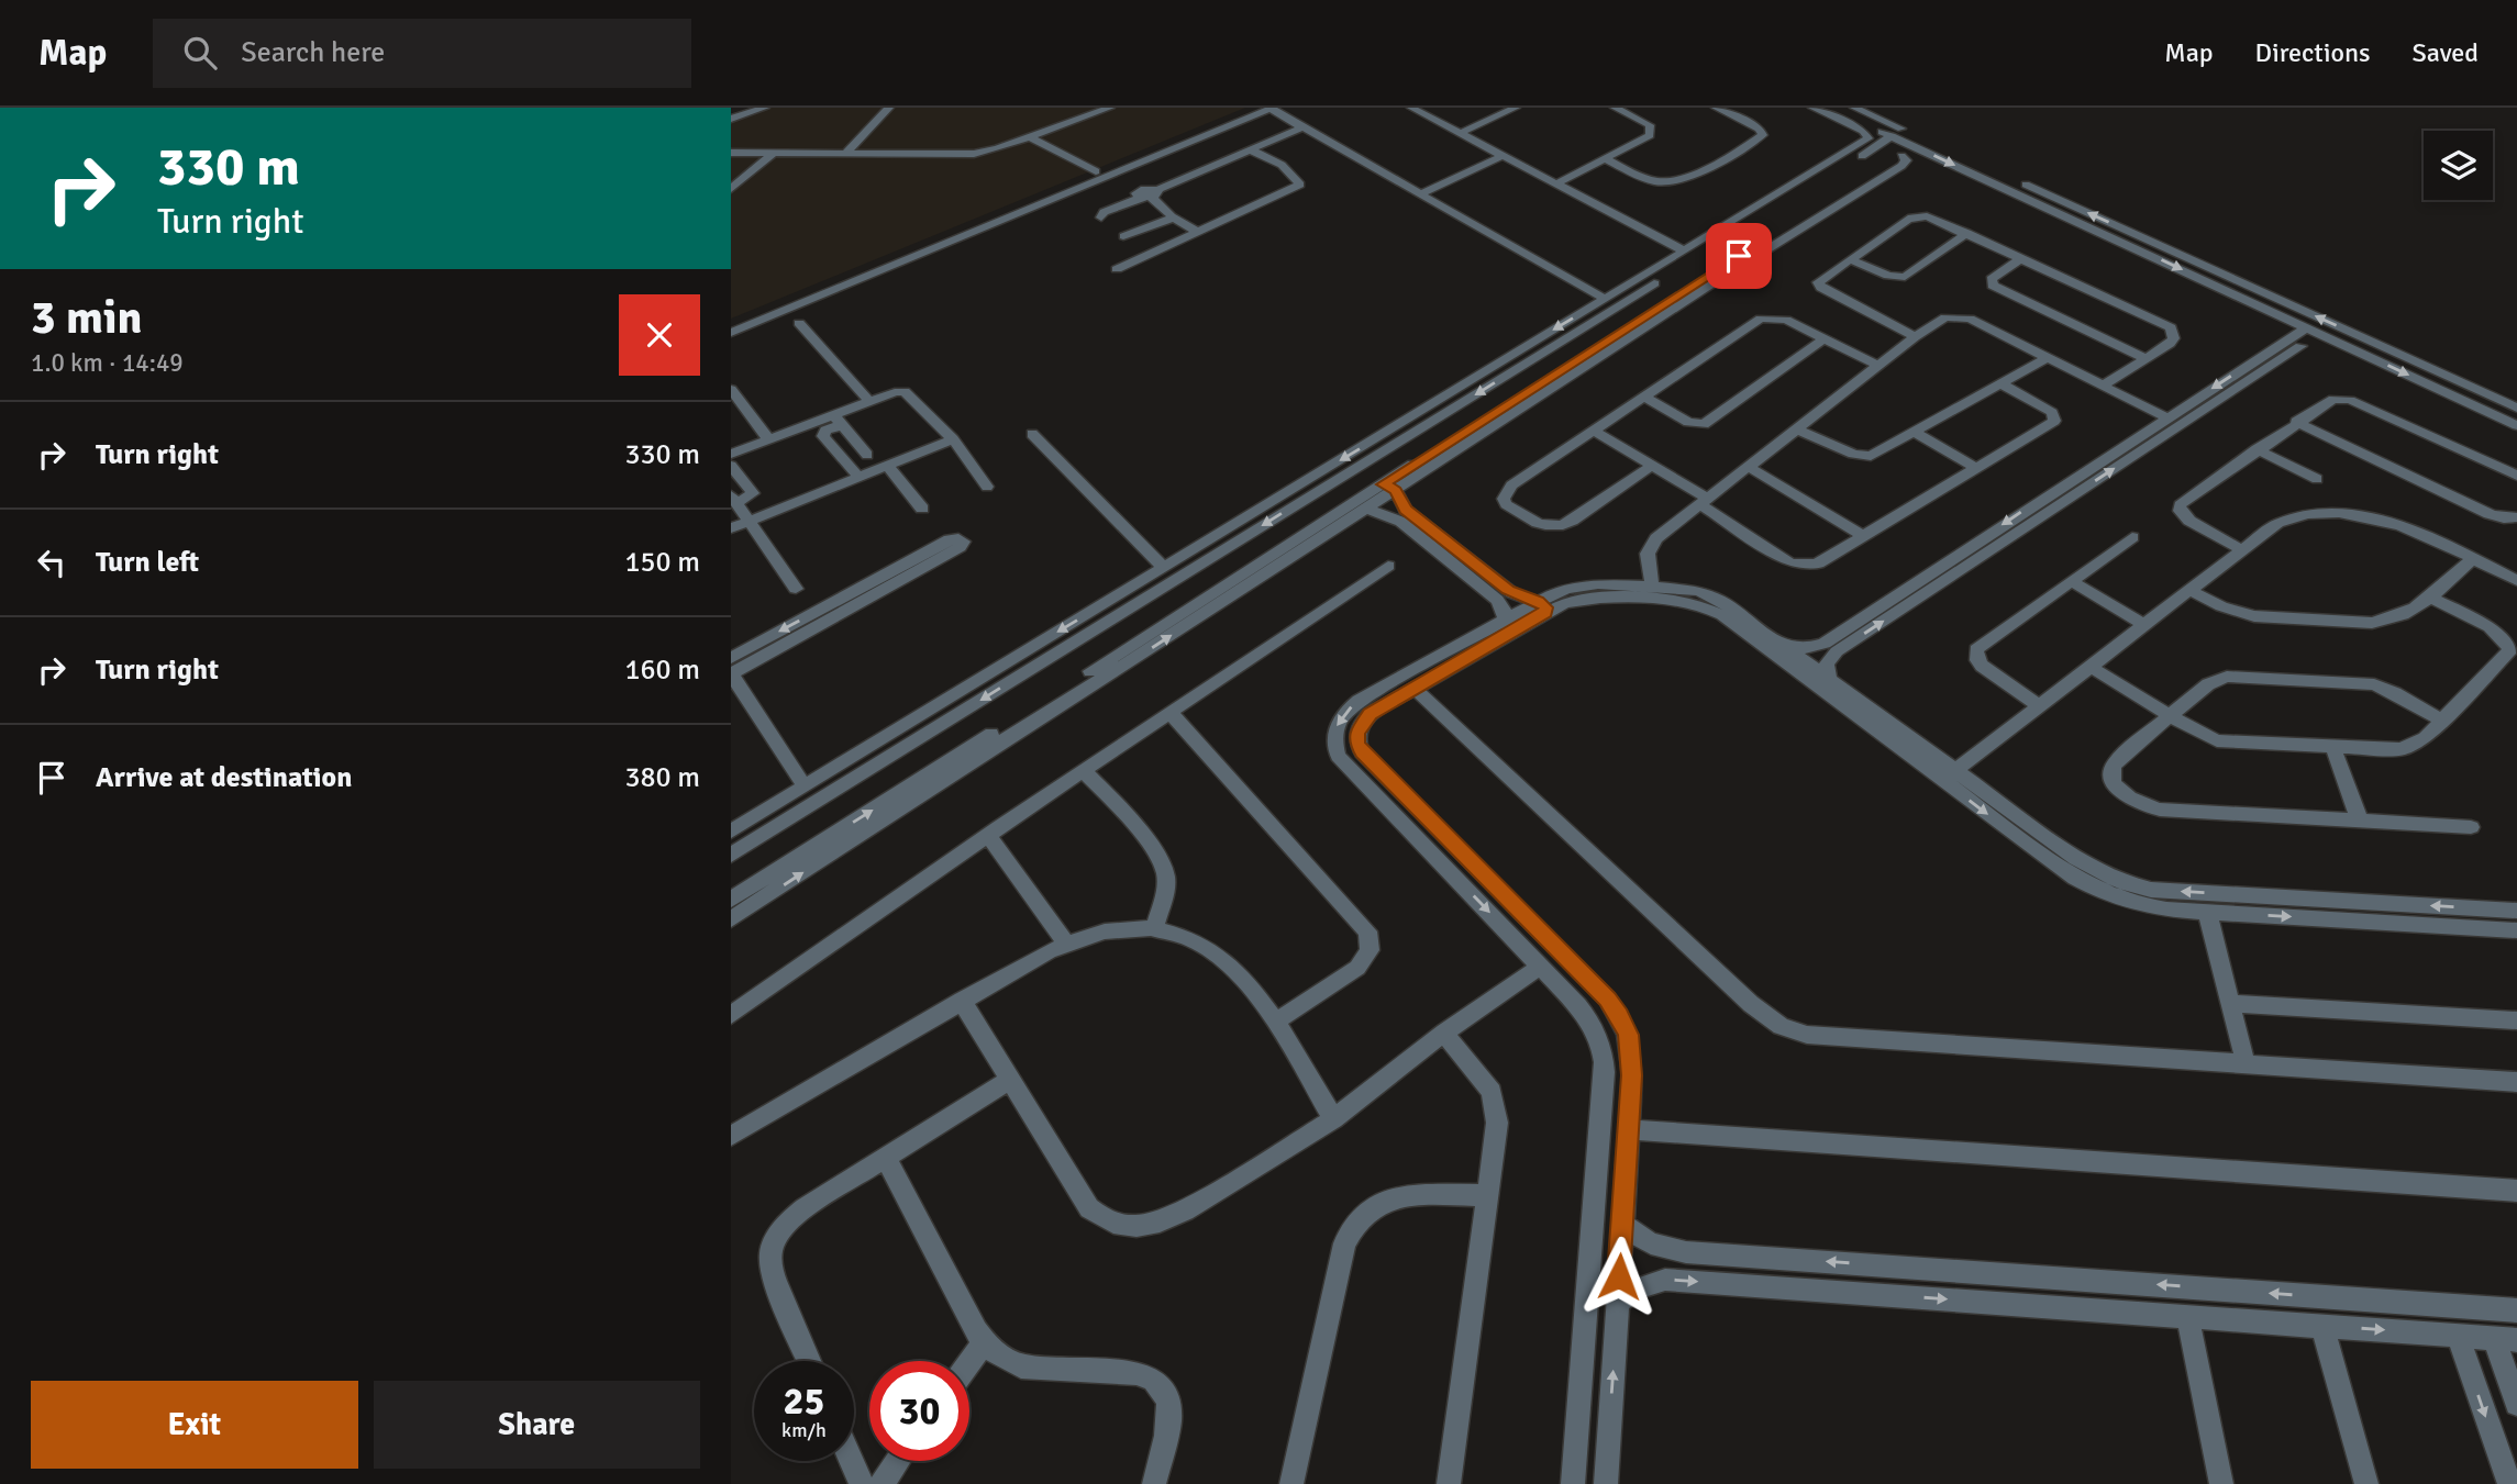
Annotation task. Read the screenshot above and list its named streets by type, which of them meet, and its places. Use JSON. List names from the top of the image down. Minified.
{"page":{"header":"Map","search":"Search here","nav":["Map","Directions","Saved"],"turn":["330 m","Turn right"],"heading":["3 min","1.0 km · 14:49"],"list":[{"name":"Turn right","value":"330 m"},{"name":"Turn left","value":"150 m"},{"name":"Turn right","value":"160 m"},{"name":"Arrive at destination","value":"380 m"}],"speed":"25 km/h","limit":"30","buttons":["Exit","Share"]}}
